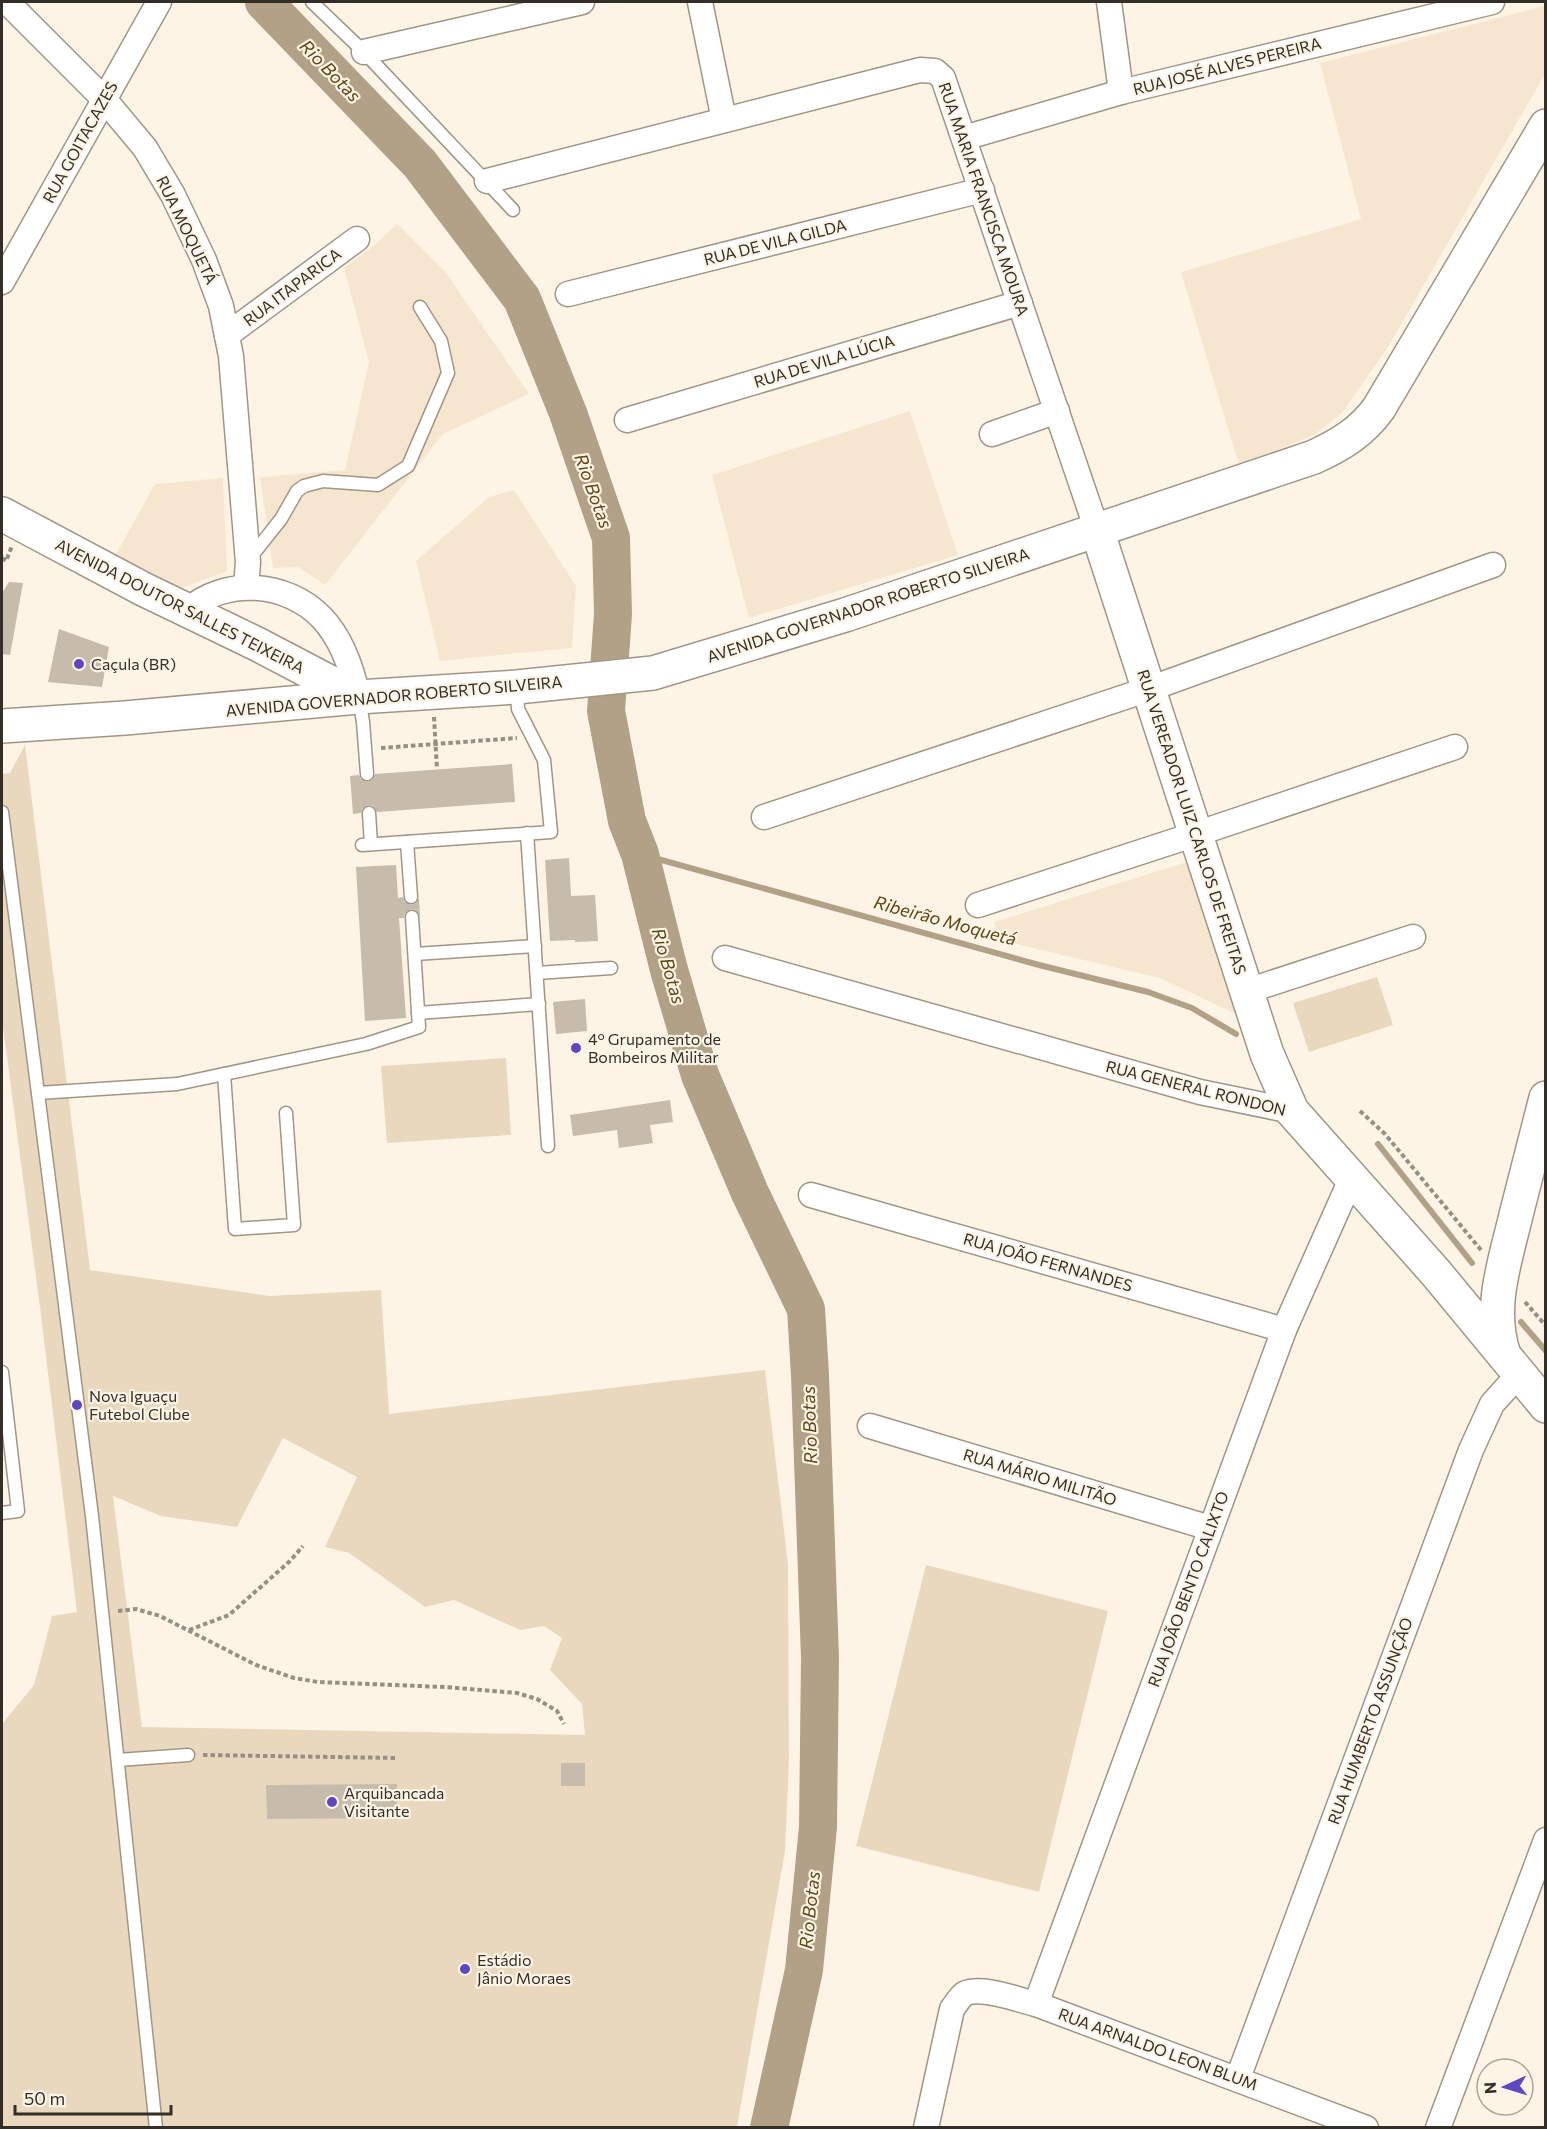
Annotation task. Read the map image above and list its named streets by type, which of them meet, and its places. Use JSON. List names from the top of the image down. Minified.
{"streets":{"main road":["AVENIDA GOVERNADOR ROBERTO SILVEIRA","AVENIDA DOUTOR SALLES TEIXEIRA","RUA VEREADOR LUIZ CARLOS DE FREITAS","RUA GENERAL RONDON"],"street":["RUA JOSÉ ALVES PEREIRA","RUA GOITACAZES","RUA MARIA FRANCISCA MOURA","RUA MOQUETÁ","RUA DE VILA GILDA","RUA ITAPARICA","RUA DE VILA LÚCIA","RUA JOÃO FERNANDES","RUA MÁRIO MILITÃO","RUA JOÃO BENTO CALIXTO","RUA HUMBERTO ASSUNÇÃO","RUA ARNALDO LEON BLUM"]},"crossings":[["RUA JOSÉ ALVES PEREIRA","RUA MARIA FRANCISCA MOURA"],["RUA GOITACAZES","RUA MOQUETÁ"],["RUA MARIA FRANCISCA MOURA","RUA DE VILA GILDA"],["RUA MARIA FRANCISCA MOURA","RUA DE VILA LÚCIA"],["RUA MARIA FRANCISCA MOURA","AVENIDA GOVERNADOR ROBERTO SILVEIRA"],["RUA MARIA FRANCISCA MOURA","RUA VEREADOR LUIZ CARLOS DE FREITAS"],["RUA MOQUETÁ","RUA ITAPARICA"],["AVENIDA GOVERNADOR ROBERTO SILVEIRA","AVENIDA DOUTOR SALLES TEIXEIRA"],["AVENIDA GOVERNADOR ROBERTO SILVEIRA","RUA VEREADOR LUIZ CARLOS DE FREITAS"],["RUA VEREADOR LUIZ CARLOS DE FREITAS","RUA GENERAL RONDON"],["RUA GENERAL RONDON","RUA JOÃO BENTO CALIXTO"],["RUA GENERAL RONDON","RUA HUMBERTO ASSUNÇÃO"],["RUA JOÃO FERNANDES","RUA JOÃO BENTO CALIXTO"],["RUA MÁRIO MILITÃO","RUA JOÃO BENTO CALIXTO"],["RUA JOÃO BENTO CALIXTO","RUA ARNALDO LEON BLUM"],["RUA HUMBERTO ASSUNÇÃO","RUA ARNALDO LEON BLUM"]],"water":["Rio Botas","Ribeirão Moquetá"],"places":["Caçula (BR)","4º Grupamento de Bombeiros Militar","Nova Iguaçu Futebol Clube","Arquibancada Visitante","Estádio Jânio Moraes"],"scale_bar":"50 m","north":"left"}
